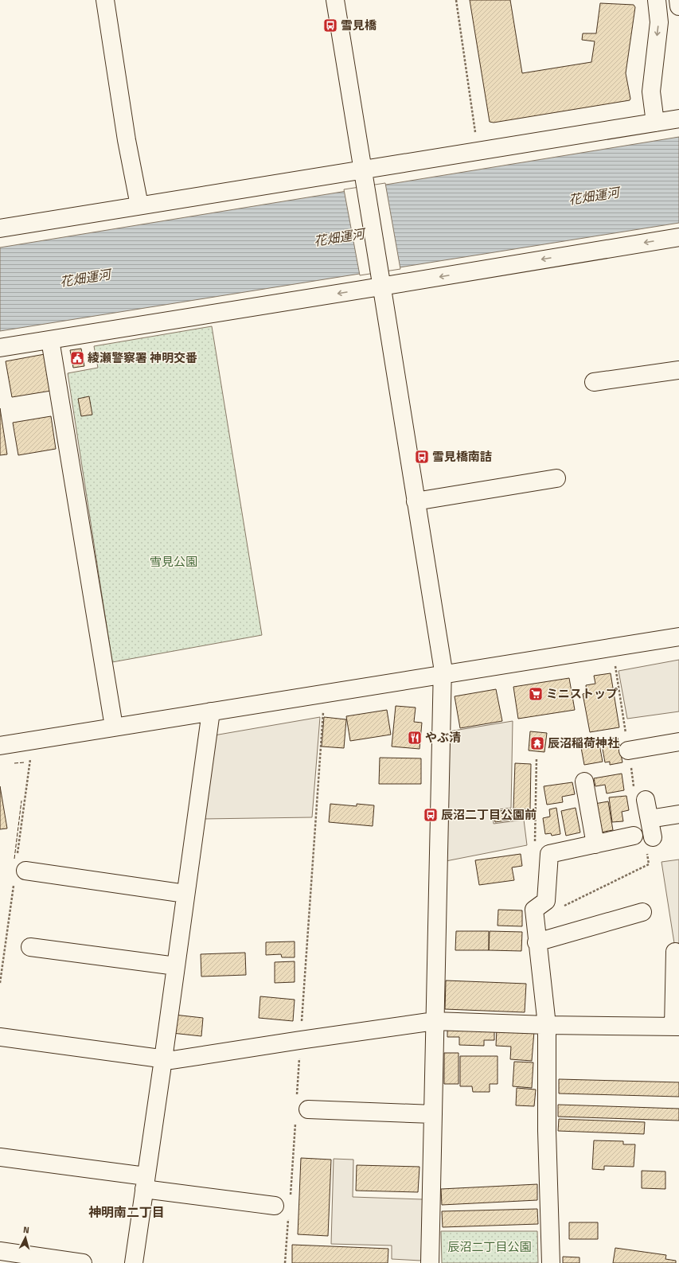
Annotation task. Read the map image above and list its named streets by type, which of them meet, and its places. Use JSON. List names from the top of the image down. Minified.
{"districts":["神明南二丁目"],"water":["花畑運河"],"parks":["雪見公園","辰沼二丁目公園"],"places":{"bus stop":["雪見橋","雪見橋南詰","辰沼二丁目公園前"],"public building":["綾瀬警察署 神明交番"],"supermarket":["ミニストップ"],"restaurant":["やぶ清"],"temple":["辰沼稲荷神社"]},"north":"top"}
